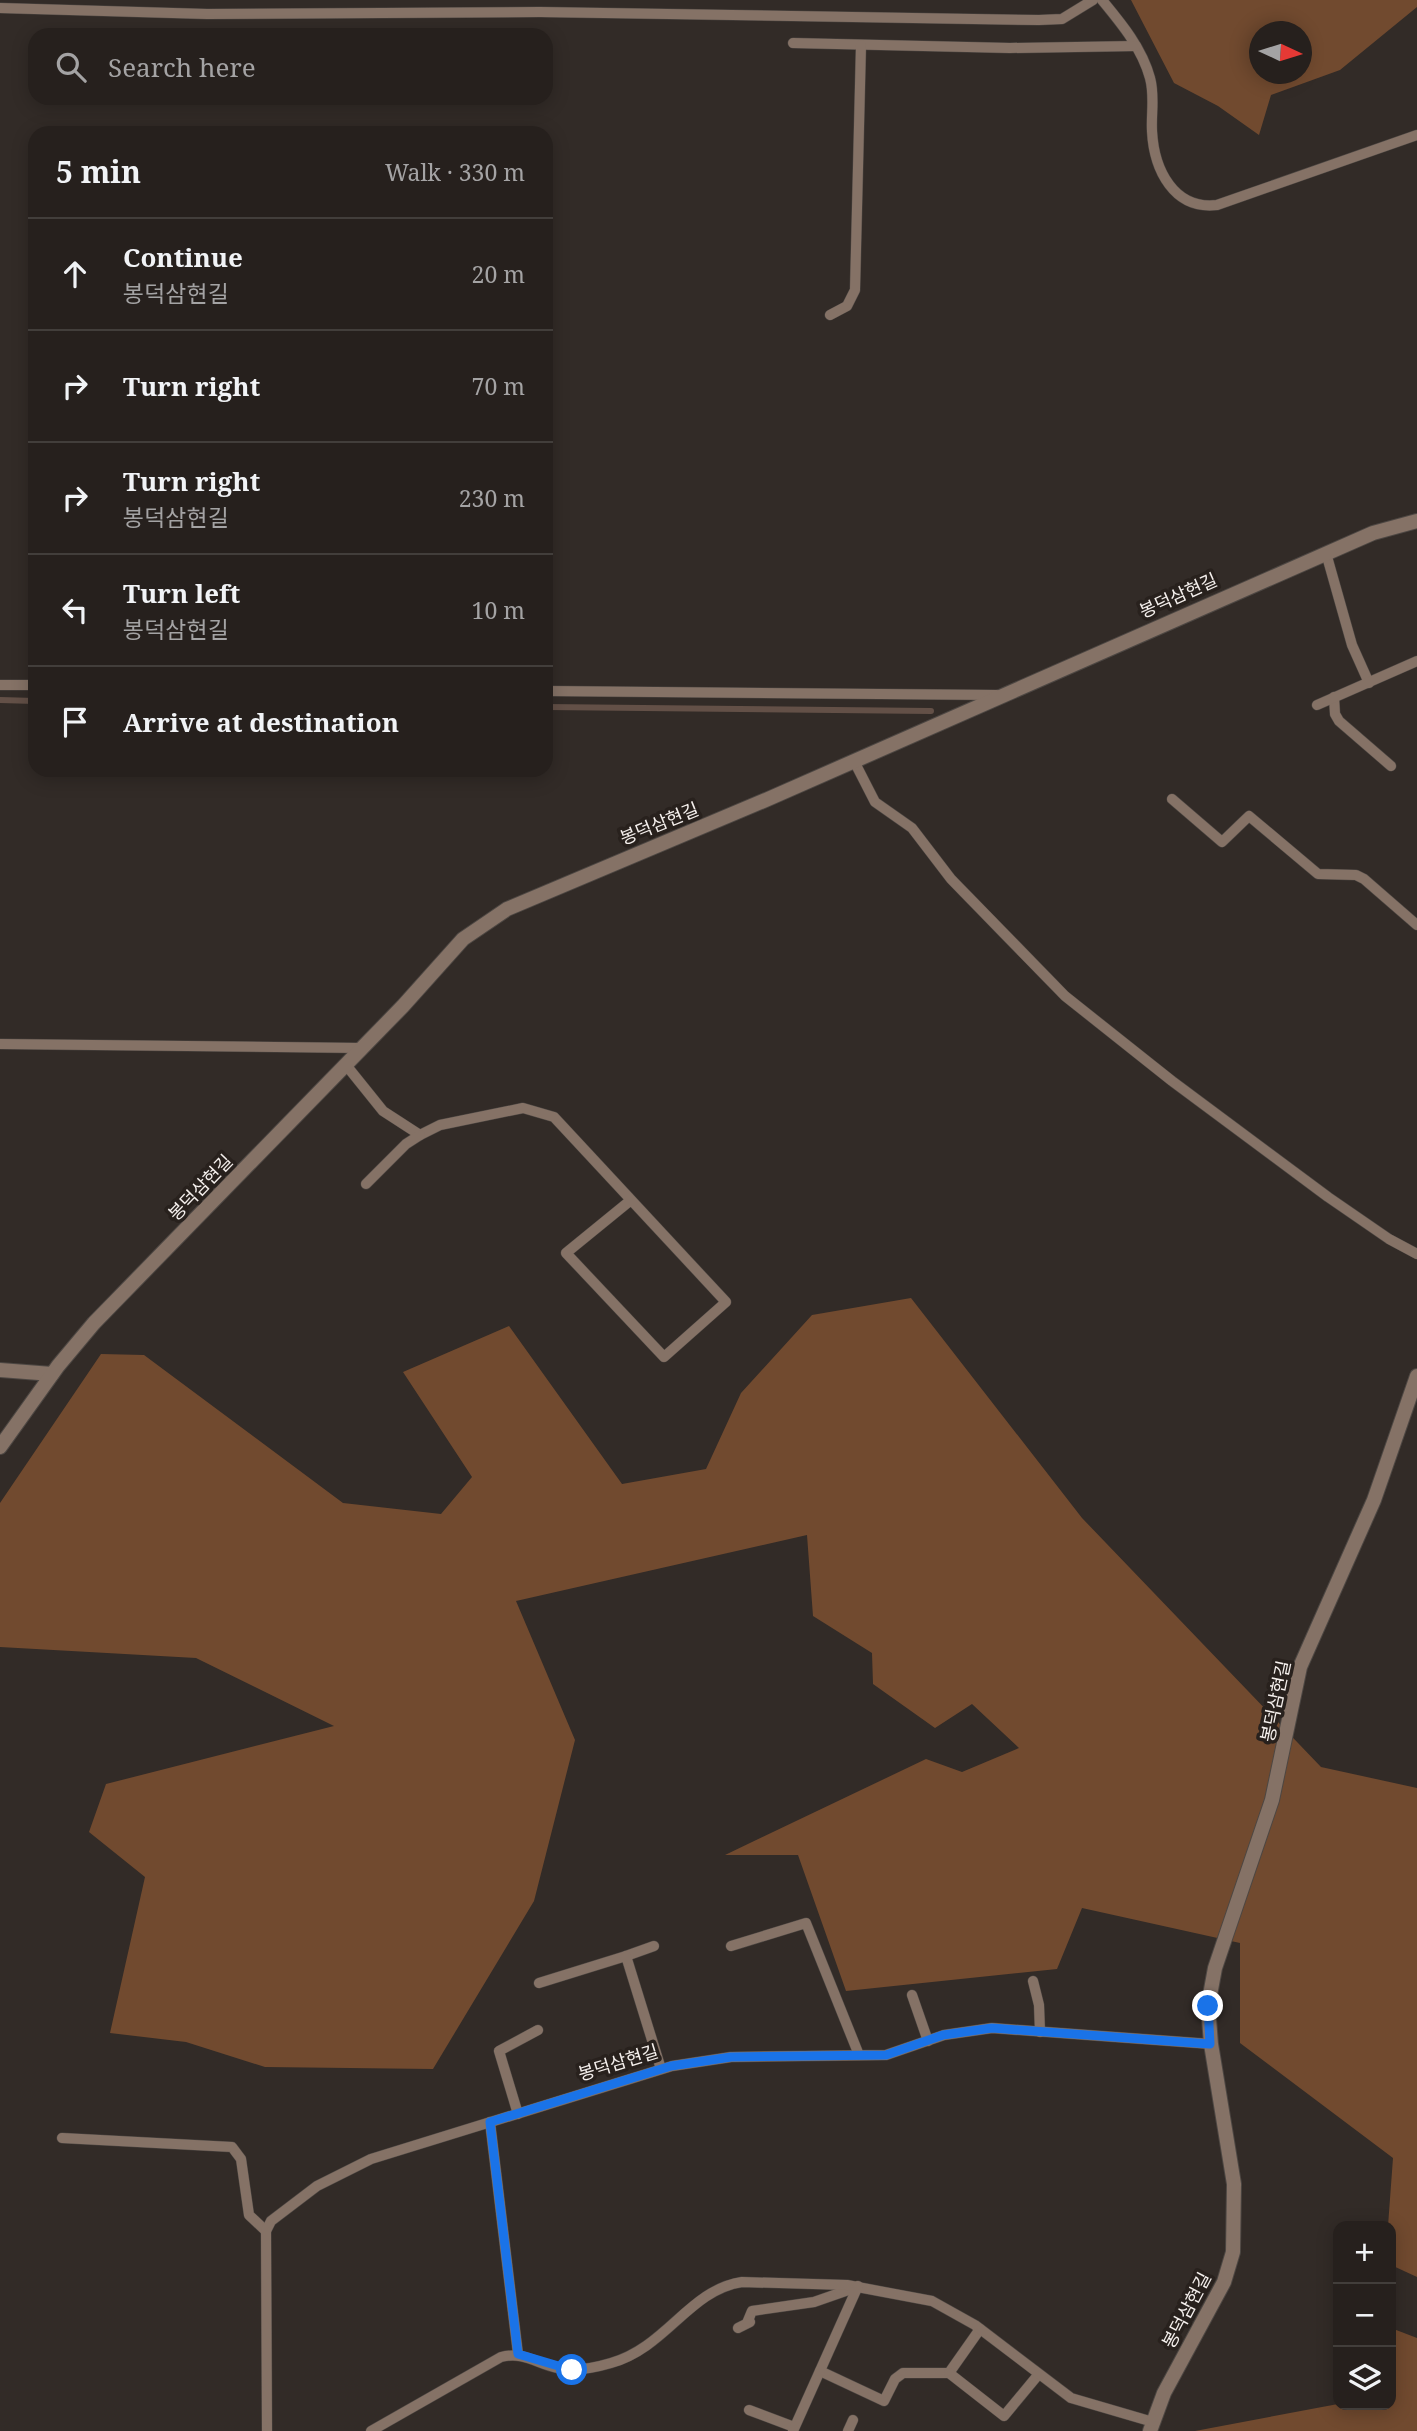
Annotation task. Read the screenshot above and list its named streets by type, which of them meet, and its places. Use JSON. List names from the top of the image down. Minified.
{"streets":{"street":["봉덕삼현길"]},"north":"right","page":{"search":"Search here","heading":["5 min","Walk · 330 m"],"list":[["Continue","봉덕삼현길","20 m"],["Turn right","70 m"],["Turn right","봉덕삼현길","230 m"],["Turn left","봉덕삼현길","10 m"],"Arrive at destination"],"map_buttons":["+","−"]}}
